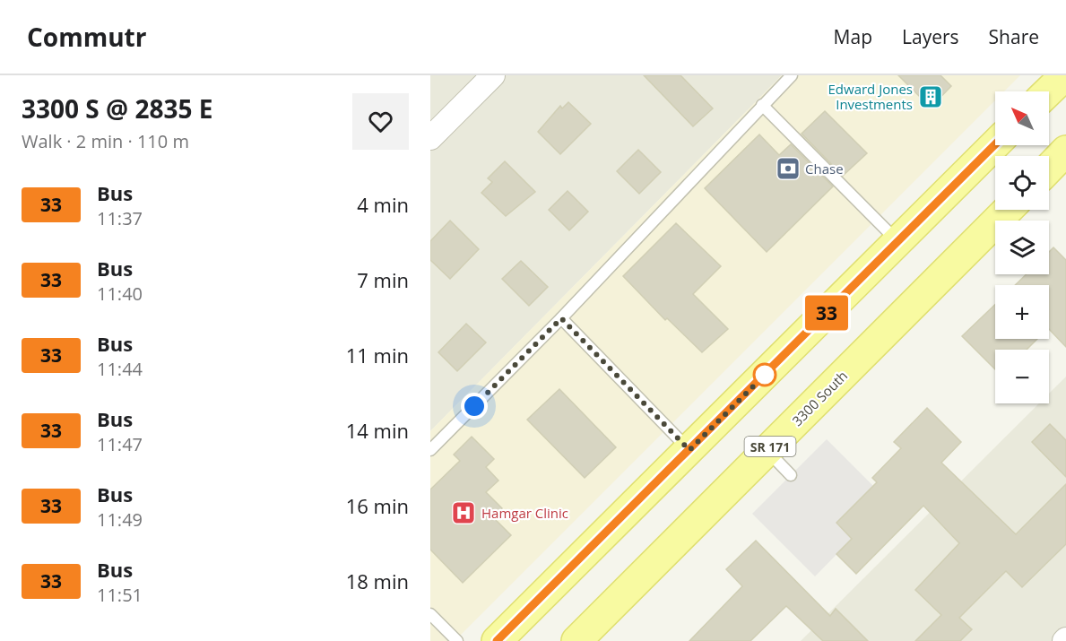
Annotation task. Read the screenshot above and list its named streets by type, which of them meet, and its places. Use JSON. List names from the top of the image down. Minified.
{"streets":{"main road":["3300 South","SR 171"]},"places":{"building":["Edward Jones Investments"],"bank":["Chase"],"hospital":["Hamgar Clinic"]},"lines":["bus line 33"],"north":"top left","page":{"header":"Commutr","nav":["Map","Layers","Share"],"heading":["3300 S @ 2835 E","Walk · 2 min · 110 m"],"on_map":"33","map_buttons":["+","−"],"list":[{"mark":"33","name":"Bus","note":"11:37","value":"4 min"},{"mark":"33","name":"Bus","note":"11:40","value":"7 min"},{"mark":"33","name":"Bus","note":"11:44","value":"11 min"},{"mark":"33","name":"Bus","note":"11:47","value":"14 min"},{"mark":"33","name":"Bus","note":"11:49","value":"16 min"},{"mark":"33","name":"Bus","note":"11:51","value":"18 min"}]}}
